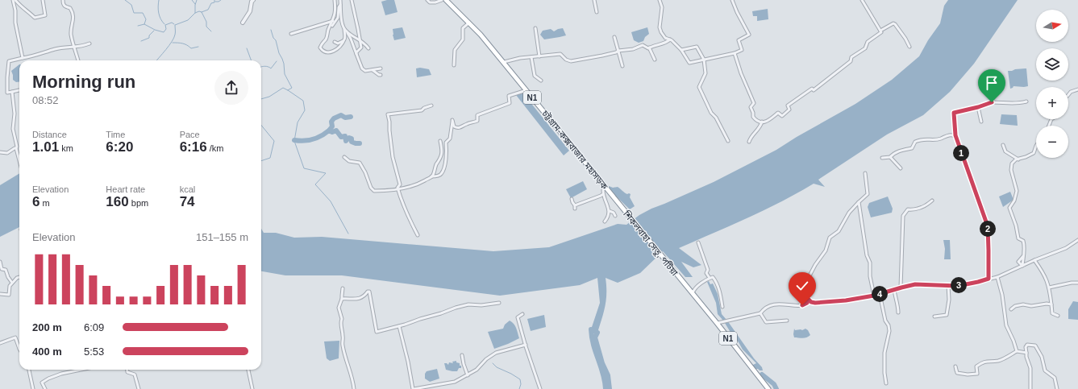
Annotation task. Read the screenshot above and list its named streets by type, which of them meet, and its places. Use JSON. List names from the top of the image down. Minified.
{"streets":{"highway":["N1","চট্টগ্রাম-কক্সবাজার মহাসড়ক","শিকলবাহা সেতু, পটিয়া"]},"crossings":[["N1","শিকলবাহা সেতু, পটিয়া"],["চট্টগ্রাম-কক্সবাজার মহাসড়ক","শিকলবাহা সেতু, পটিয়া"]],"north":"right","page":{"map_buttons":["+","−"],"heading":["Morning run","08:52"],"stats":[["Distance","1.01 km"],["Time","6:20"],["Pace","6:16 /km"],["Elevation","6 m"],["Heart rate","160 bpm"],["kcal","74"]],"pins":["1","2","3","4"],"chart":["Elevation","151–155 m"],"list":[{"name":"200 m","note":"6:09"},{"name":"400 m","note":"5:53"}]}}
